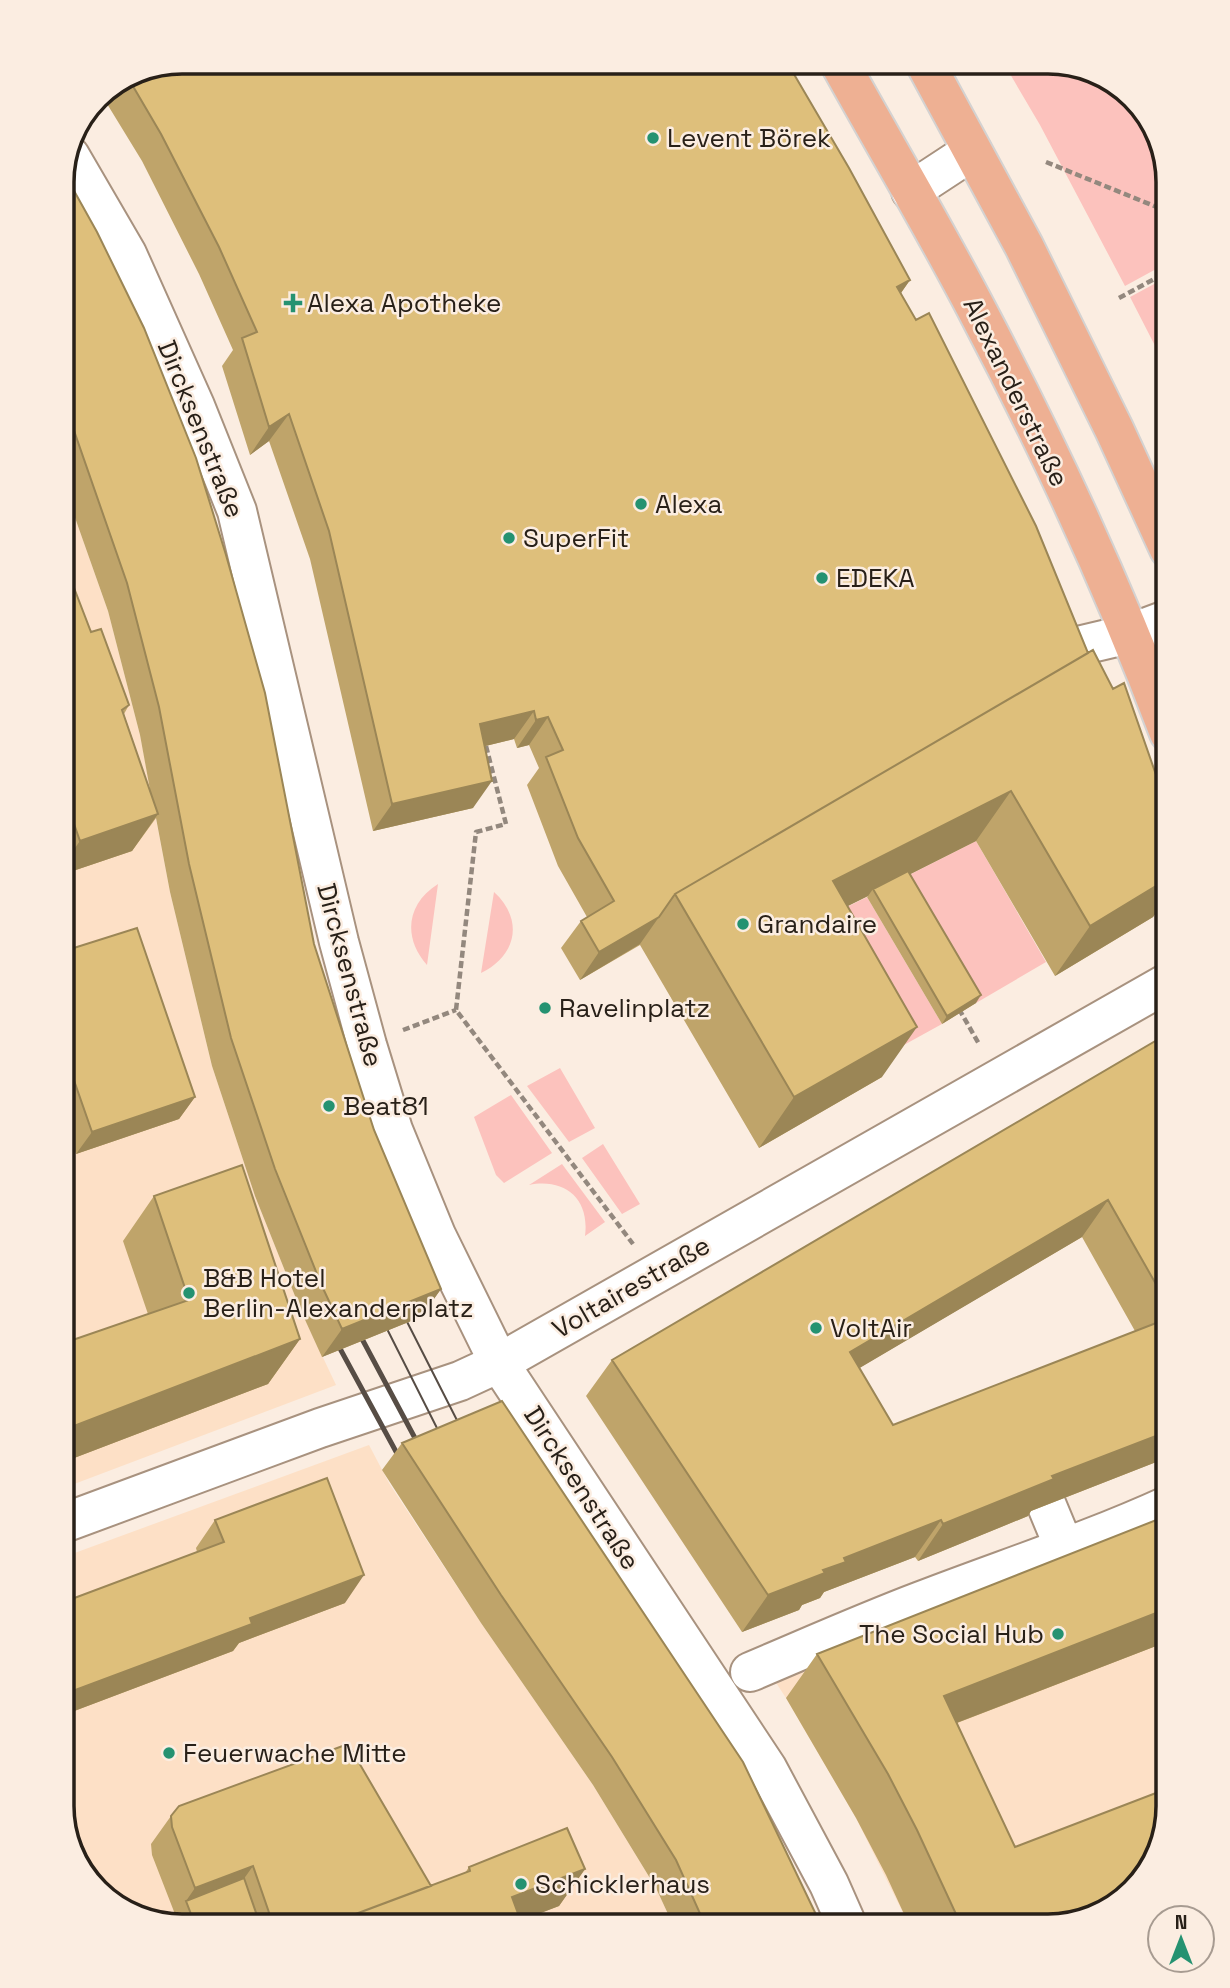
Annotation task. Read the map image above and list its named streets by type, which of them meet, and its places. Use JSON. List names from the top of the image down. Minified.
{"streets":{"main road":["Alexanderstraße"],"street":["Dircksenstraße","Voltairestraße"]},"crossings":[["Dircksenstraße","Voltairestraße"]],"places":{"other":["Levent Börek","Alexa","SuperFit","EDEKA","Grandaire","Ravelinplatz","Beat81","B&B Hotel Berlin-Alexanderplatz","VoltAir","The Social Hub","Feuerwache Mitte","Schicklerhaus"],"health":["Alexa Apotheke"]},"north":"top"}
